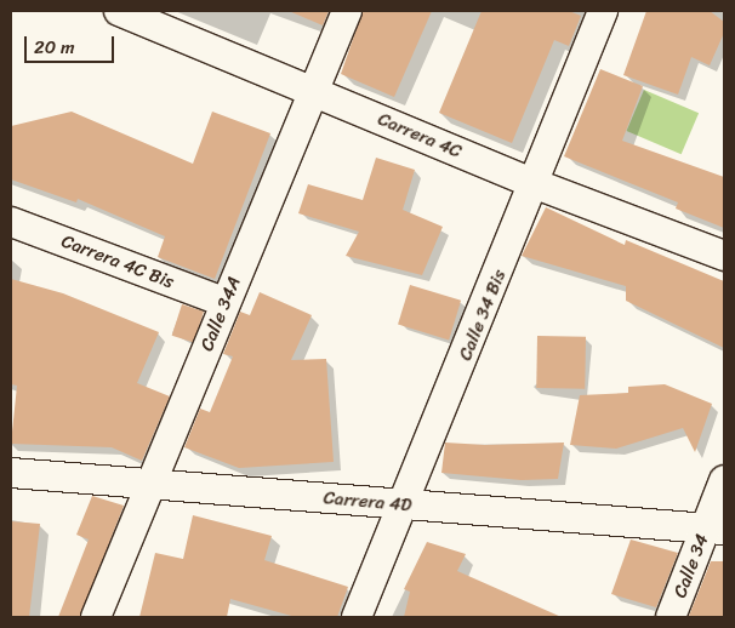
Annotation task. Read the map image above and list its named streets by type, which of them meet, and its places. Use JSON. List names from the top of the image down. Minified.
{"streets":{"street":["Carrera 4C","Carrera 4C Bis","Calle 34A","Calle 34 Bis","Carrera 4D","Calle 34"]},"crossings":[["Carrera 4C","Calle 34A"],["Carrera 4C","Calle 34 Bis"],["Carrera 4C Bis","Calle 34A"],["Calle 34A","Carrera 4D"],["Calle 34 Bis","Carrera 4D"],["Carrera 4D","Calle 34"]],"scale_bar":"20 m"}
